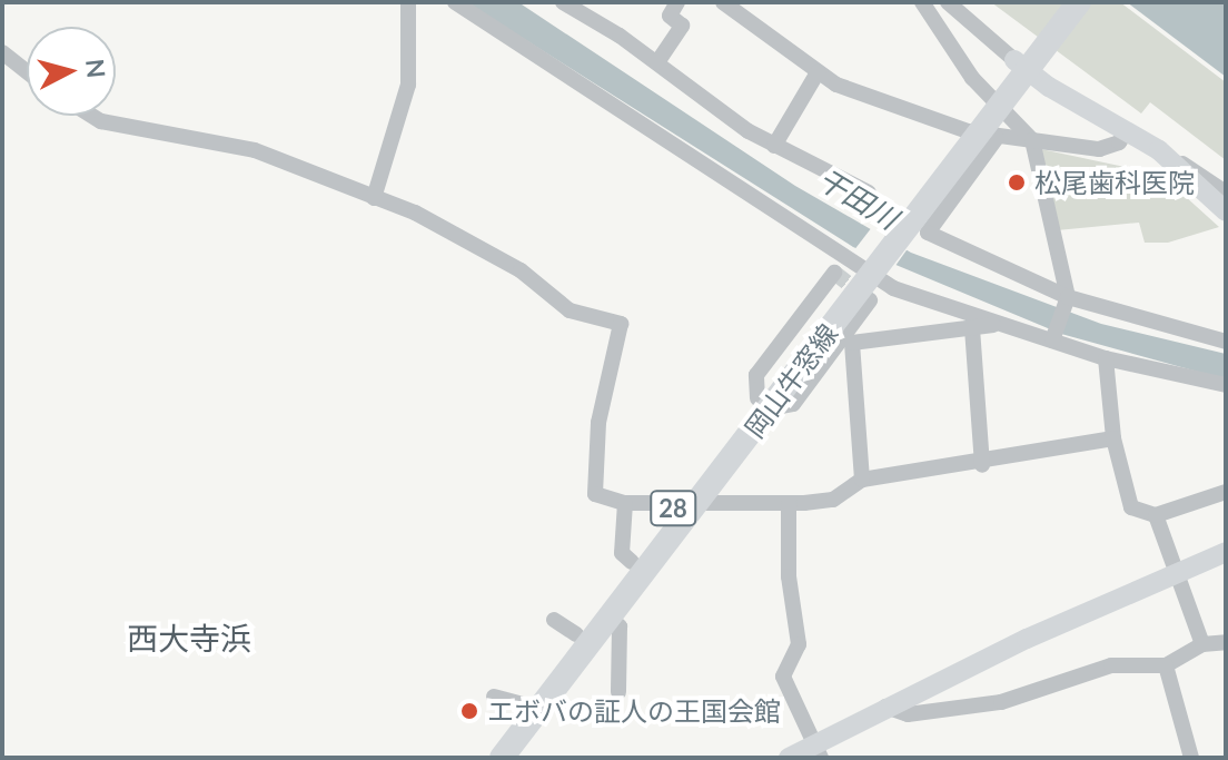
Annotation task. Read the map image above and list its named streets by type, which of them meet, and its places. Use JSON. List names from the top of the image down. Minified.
{"streets":{"main road":["岡山牛窓線","28"]},"districts":["西大寺浜"],"water":["干田川"],"places":["松尾歯科医院","エボバの証人の王国会館"],"north":"right"}
